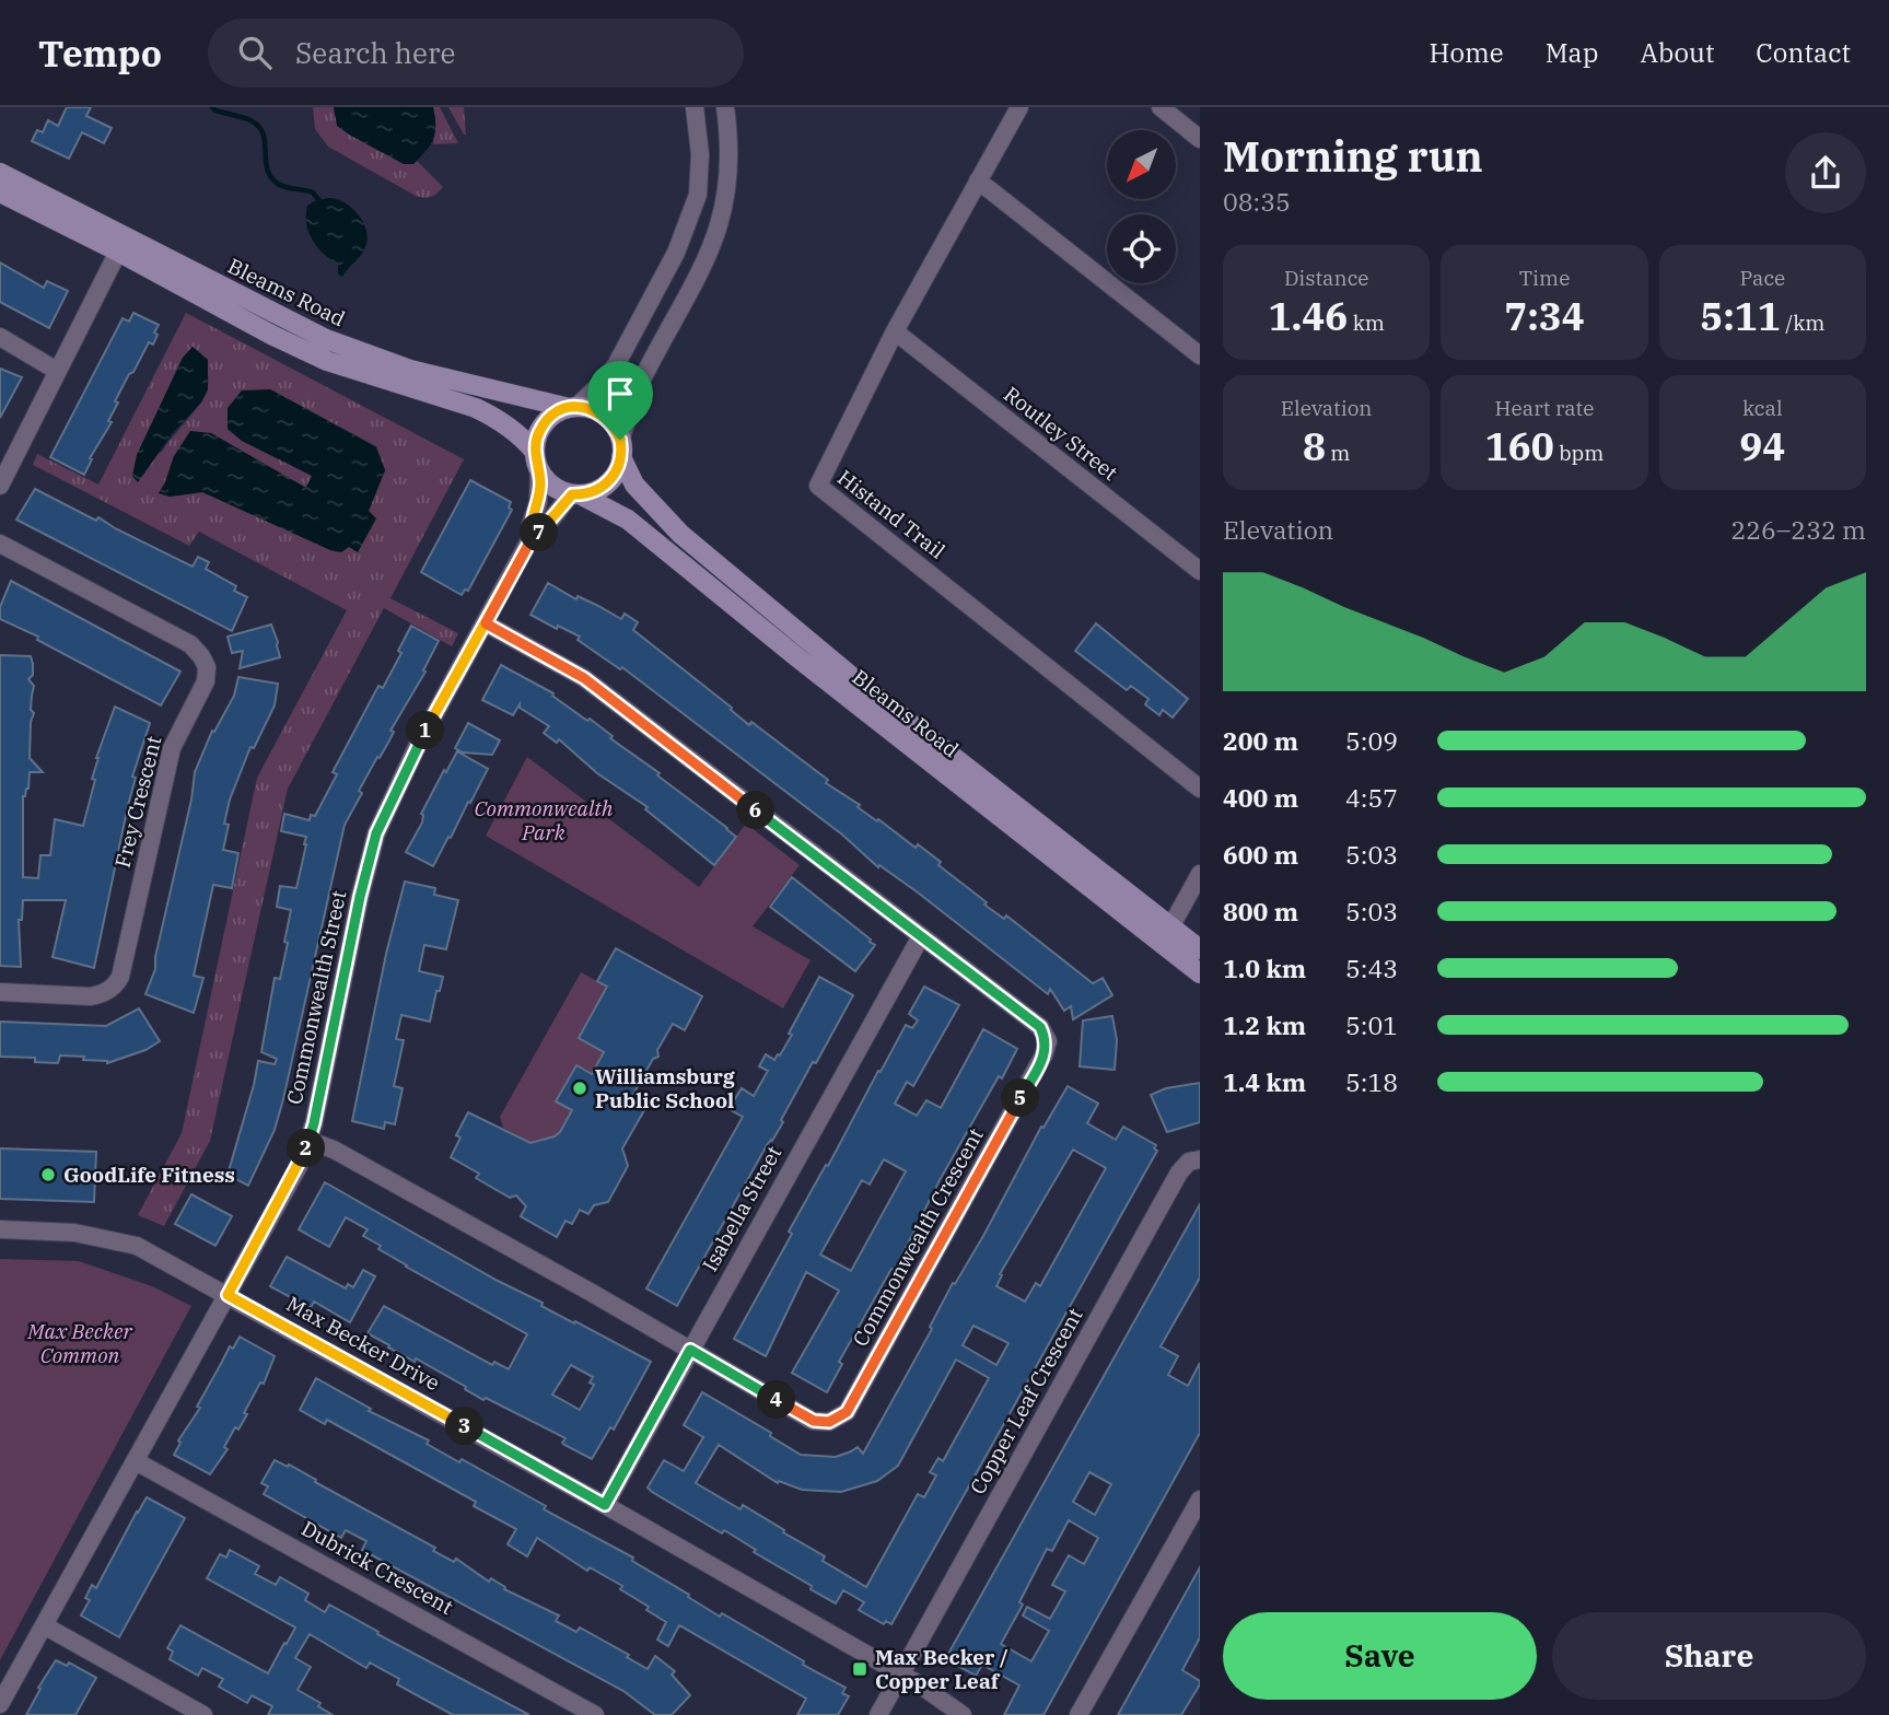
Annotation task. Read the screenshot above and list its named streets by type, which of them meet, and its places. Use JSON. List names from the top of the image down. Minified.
{"streets":{"main road":["Bleams Road"],"street":["Routley Street","Histand Trail","Frey Crescent","Commonwealth Street","Isabella Street","Commonwealth Crescent","Max Becker Drive","Copper Leaf Crescent","Dubrick Crescent"]},"crossings":[["Bleams Road","Commonwealth Street"],["Routley Street","Histand Trail"],["Commonwealth Street","Commonwealth Crescent"],["Commonwealth Street","Max Becker Drive"],["Commonwealth Street","Dubrick Crescent"],["Isabella Street","Commonwealth Crescent"],["Isabella Street","Max Becker Drive"],["Max Becker Drive","Copper Leaf Crescent"]],"parks":["Commonwealth Park","Max Becker Common"],"places":{"other":["Williamsburg Public School","GoodLife Fitness"],"transit":["Max Becker / Copper Leaf"]},"north":"bottom left","page":{"header":"Tempo","search":"Search here","nav":["Home","Map","About","Contact"],"heading":["Morning run","08:35"],"stats":[["Distance","1.46 km"],["Time","7:34"],["Pace","5:11 /km"],["Elevation","8 m"],["Heart rate","160 bpm"],["kcal","94"]],"chart":["Elevation","226–232 m"],"pins":["7","1","6","5","2","4","3"],"list":[{"name":"200 m","note":"5:09"},{"name":"400 m","note":"4:57"},{"name":"600 m","note":"5:03"},{"name":"800 m","note":"5:03"},{"name":"1.0 km","note":"5:43"},{"name":"1.2 km","note":"5:01"},{"name":"1.4 km","note":"5:18"}],"buttons":["Save","Share"]}}
